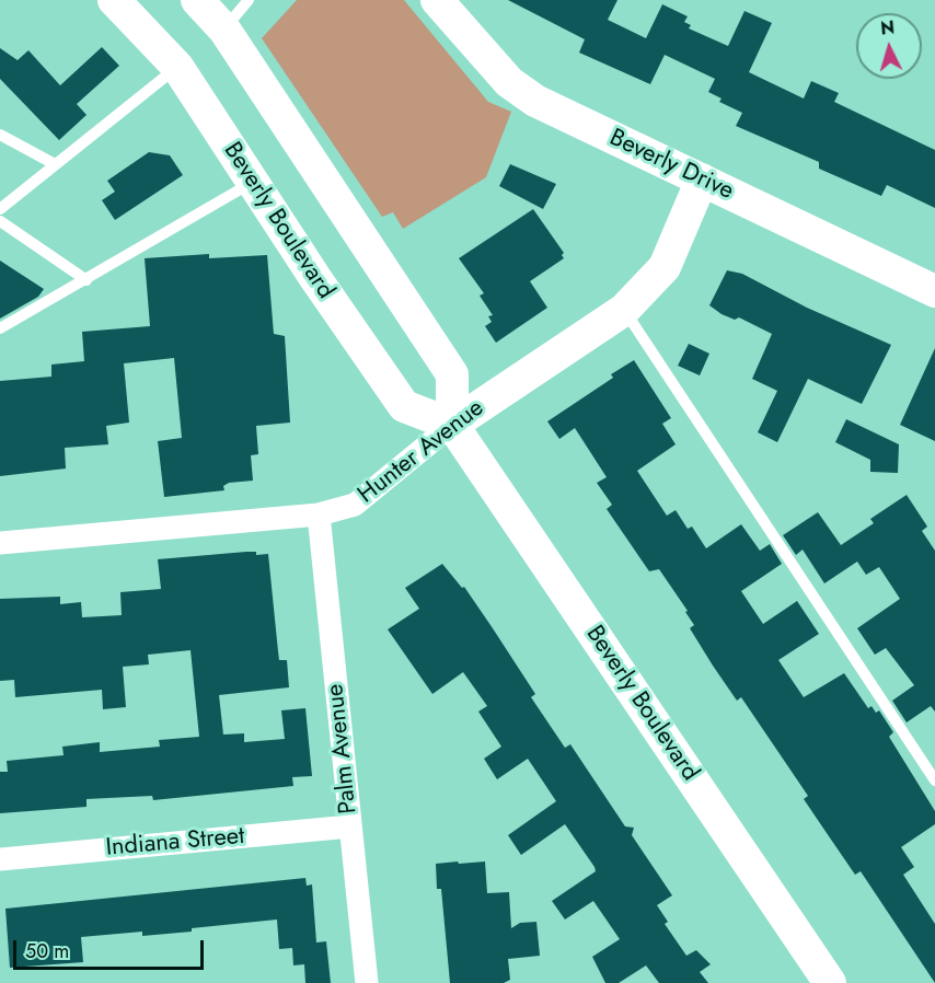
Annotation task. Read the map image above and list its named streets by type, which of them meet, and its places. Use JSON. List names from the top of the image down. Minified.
{"streets":{"main road":["Beverly Drive","Beverly Boulevard","Hunter Avenue"],"street":["Palm Avenue","Indiana Street"]},"crossings":[["Beverly Drive","Hunter Avenue"],["Beverly Boulevard","Hunter Avenue"],["Hunter Avenue","Palm Avenue"],["Palm Avenue","Indiana Street"]],"scale_bar":"50 m","north":"top"}
